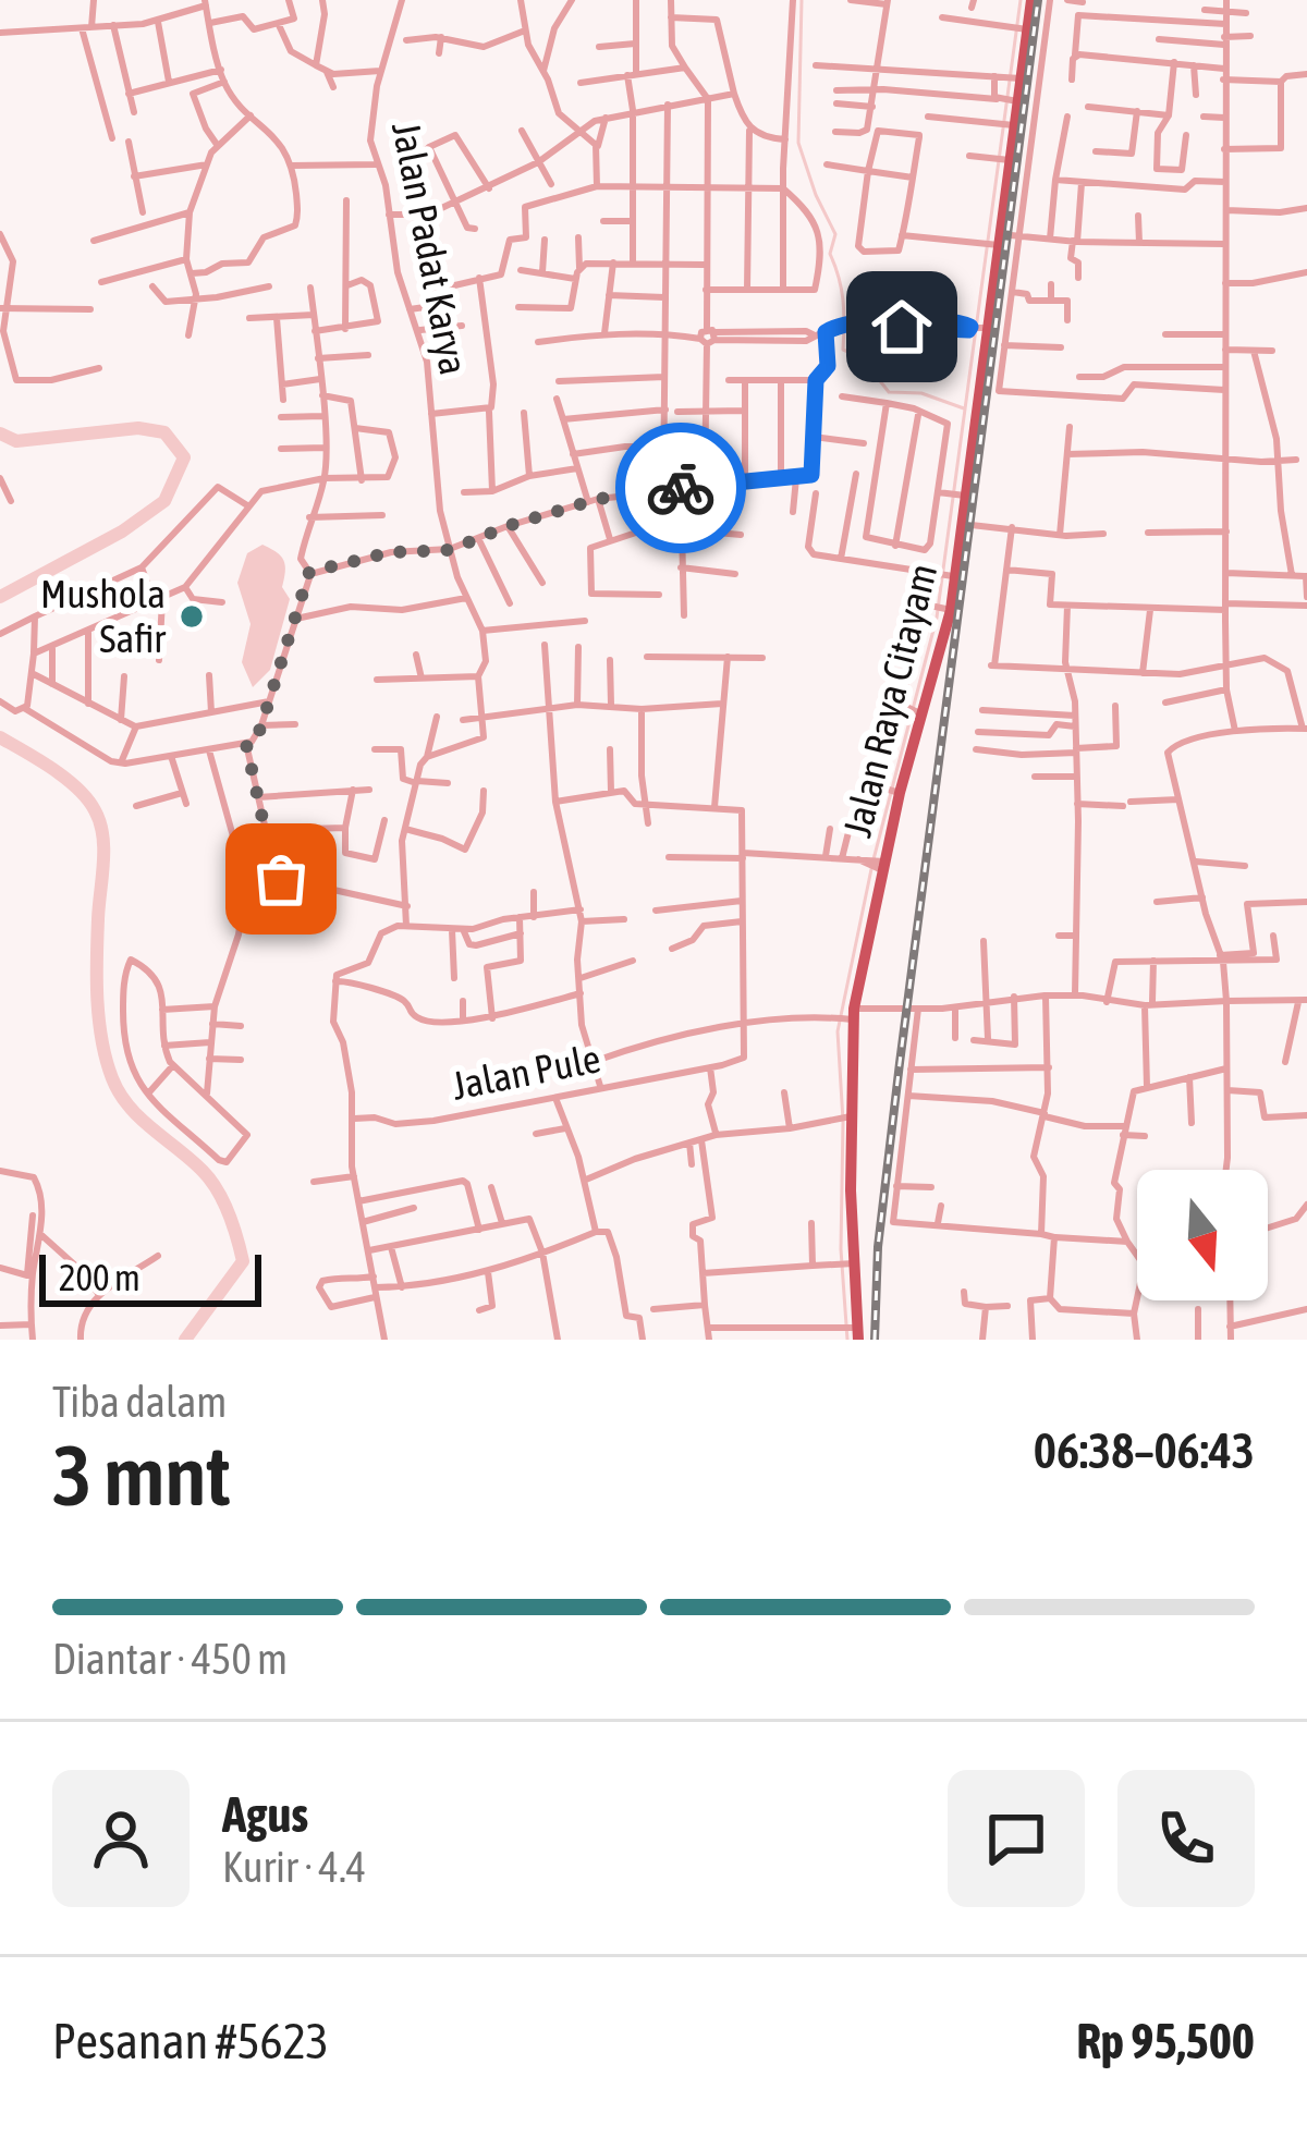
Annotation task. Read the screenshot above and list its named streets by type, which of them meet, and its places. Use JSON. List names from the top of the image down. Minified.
{"streets":{"main road":["Jalan Raya Citayam"],"street":["Jalan Padat Karya","Jalan Pule"]},"places":["Mushola Safir"],"scale_bar":"200 m","north":"bottom","page":{"scale":"200 m","heading":["3 mnt","Tiba dalam","06:38–06:43"],"panel":["Agus","Kurir · 4.4","Pesanan #5623","Rp 95,500"],"bar":"Diantar · 450 m"}}
